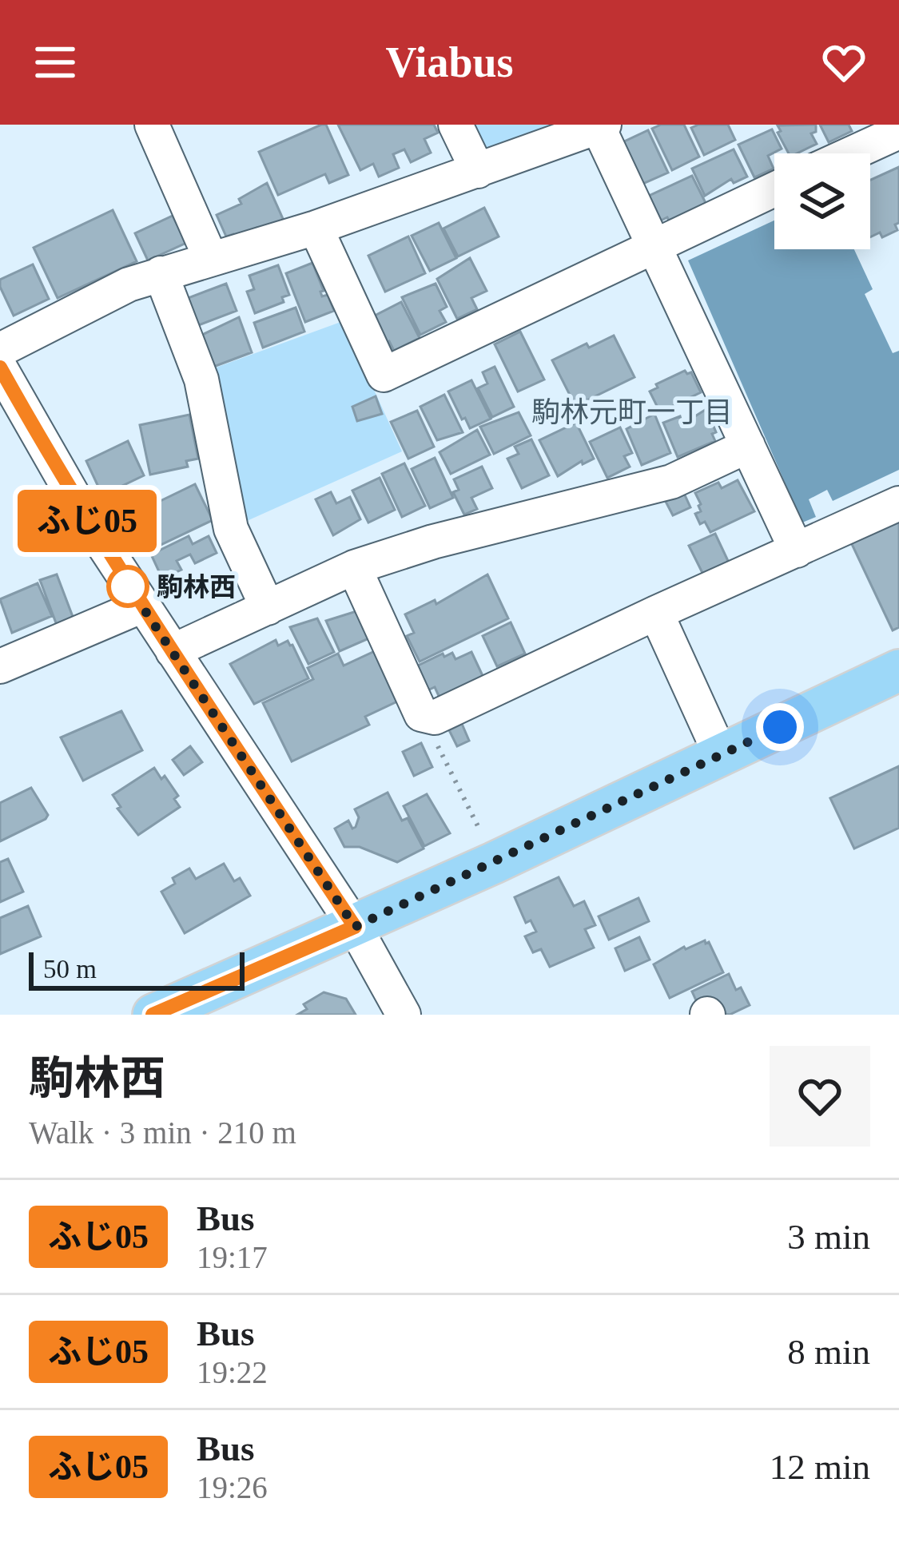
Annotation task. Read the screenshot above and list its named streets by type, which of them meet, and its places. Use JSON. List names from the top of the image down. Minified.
{"districts":["駒林元町一丁目"],"places":["駒林西"],"lines":["bus line ふじ05"],"scale_bar":"50 m","page":{"header":"Viabus","on_map":"ふじ05","scale":"50 m","heading":["駒林西","Walk · 3 min · 210 m"],"list":[{"mark":"ふじ05","name":"Bus","note":"19:17","value":"3 min"},{"mark":"ふじ05","name":"Bus","note":"19:22","value":"8 min"},{"mark":"ふじ05","name":"Bus","note":"19:26","value":"12 min"}]}}
